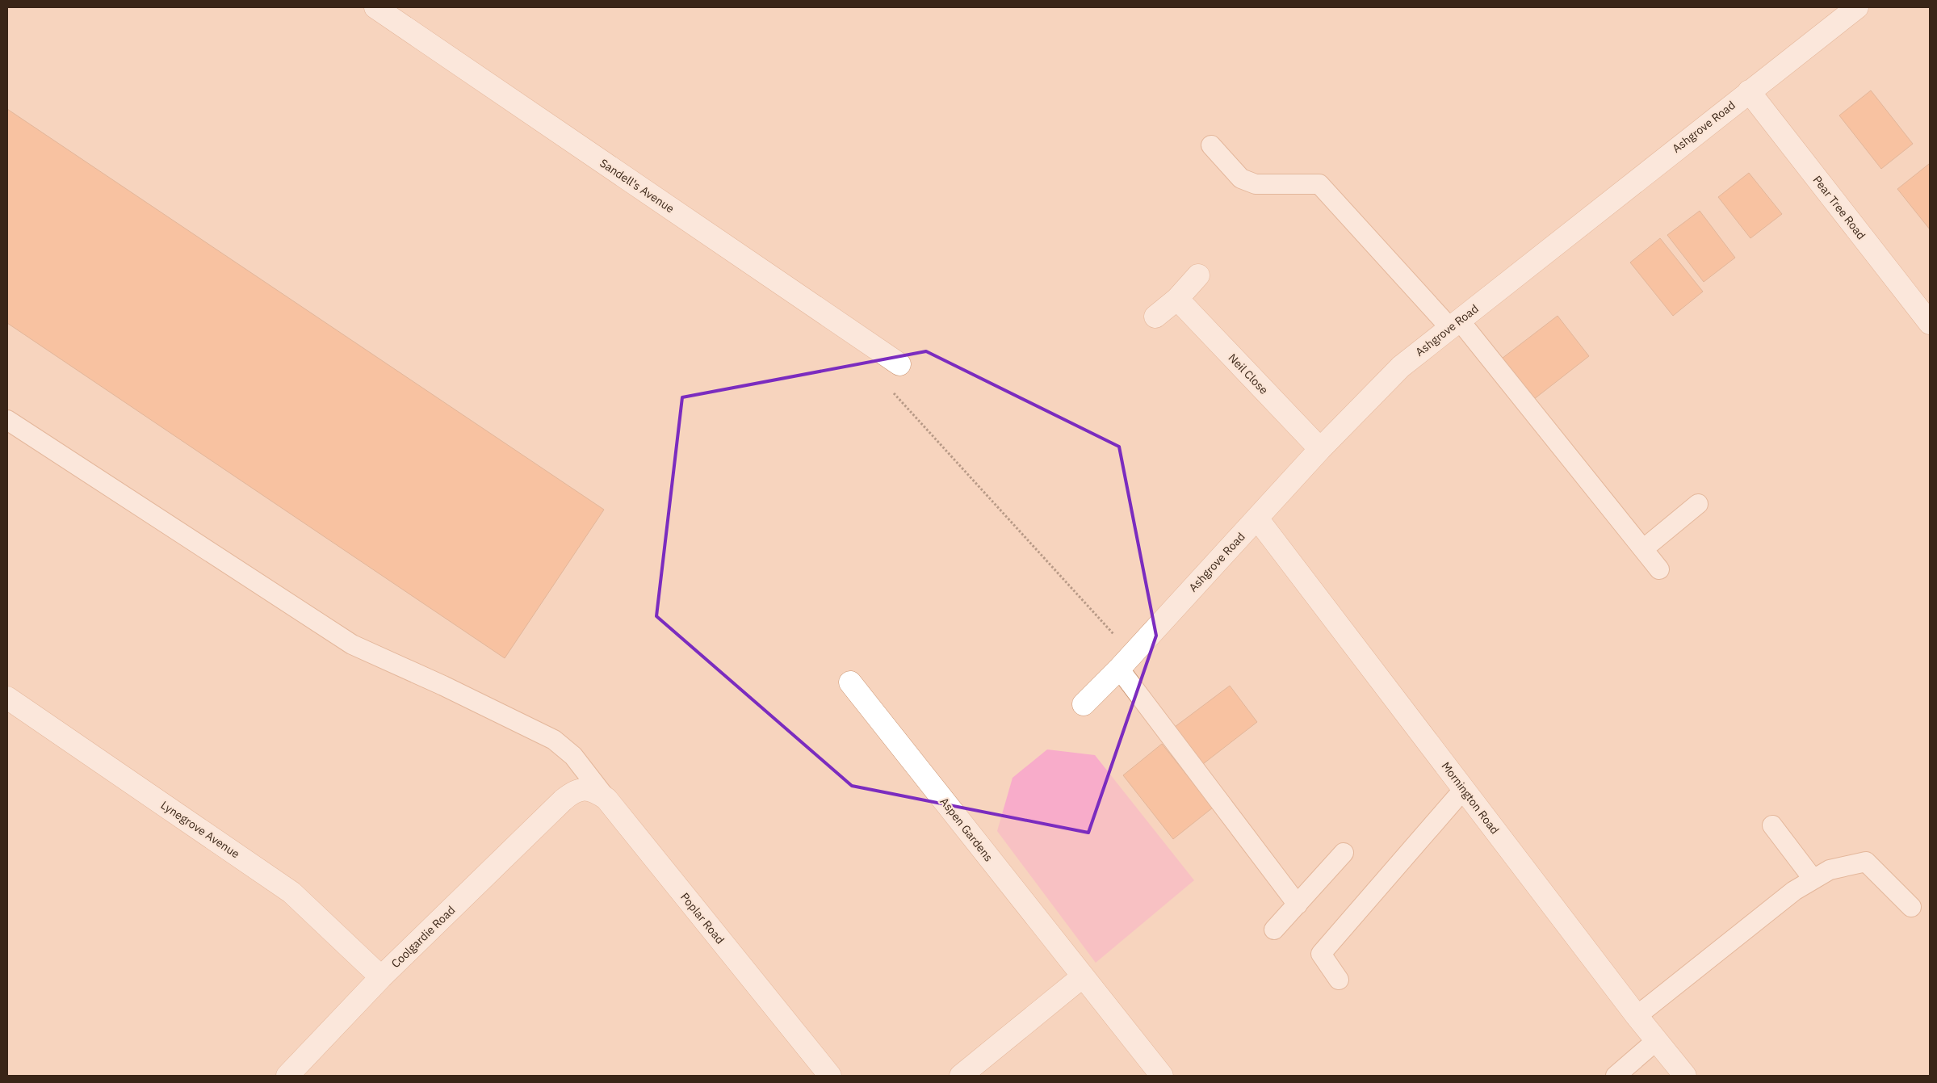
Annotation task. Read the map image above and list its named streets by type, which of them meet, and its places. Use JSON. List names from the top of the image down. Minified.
{"streets":{"street":["Ashgrove Road","Sandell's Avenue","Pear Tree Road","Neil Close","Mornington Road","Lynegrove Avenue","Aspen Gardens","Poplar Road","Coolgardie Road"]},"crossings":[["Ashgrove Road","Pear Tree Road"],["Ashgrove Road","Neil Close"],["Ashgrove Road","Mornington Road"],["Lynegrove Avenue","Coolgardie Road"],["Poplar Road","Coolgardie Road"]]}
